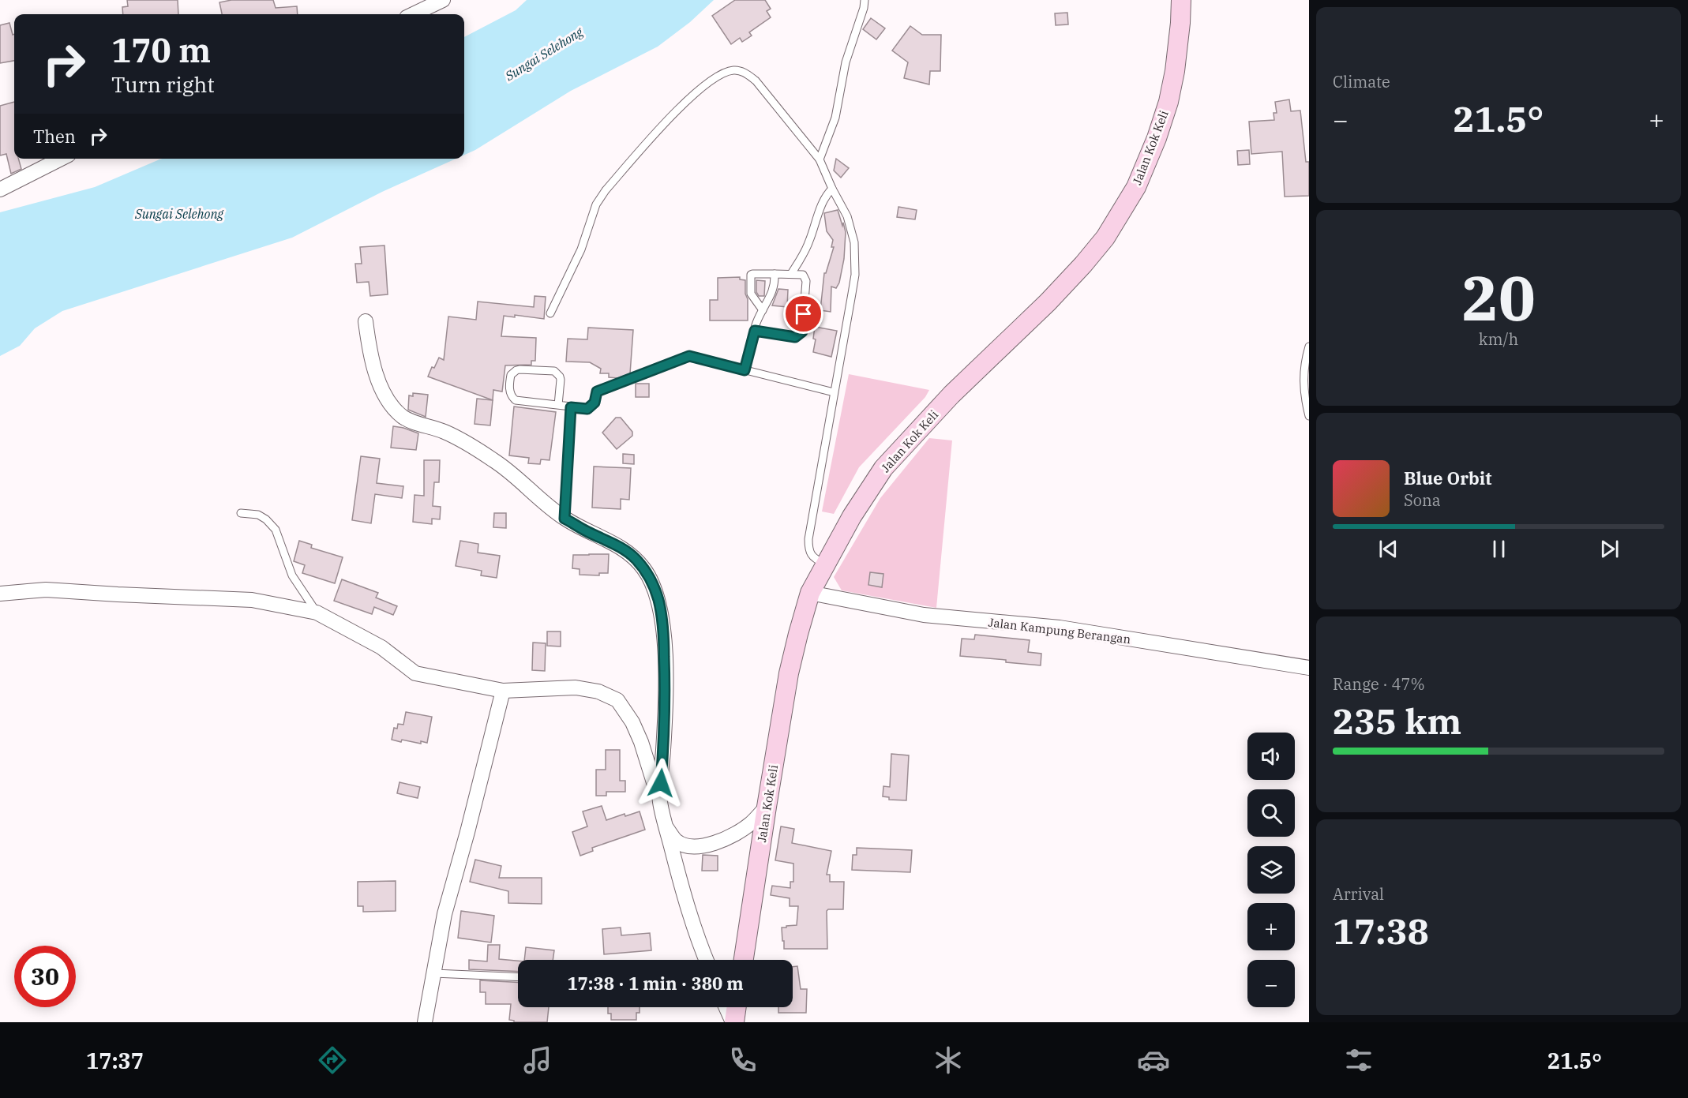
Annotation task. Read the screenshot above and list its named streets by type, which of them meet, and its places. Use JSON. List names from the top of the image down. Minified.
{"streets":{"street":["Jalan Kok Keli","Jalan Kampung Berangan"]},"crossings":[["Jalan Kok Keli","Jalan Kampung Berangan"]],"water":["Sungai Selehong"],"page":{"tile":["Climate",["20","km/h"],["Range · 47%","235 km"],["Arrival","17:38"]],"turn":["170 m","Turn right"],"heat":["−","21.5°","+"],"then":"Then","song":["Blue Orbit","Sona"],"map_buttons":["+","−"],"limit":"30","trip":"17:38 · 1 min · 380 m","tabs":["17:37","21.5°"]}}
